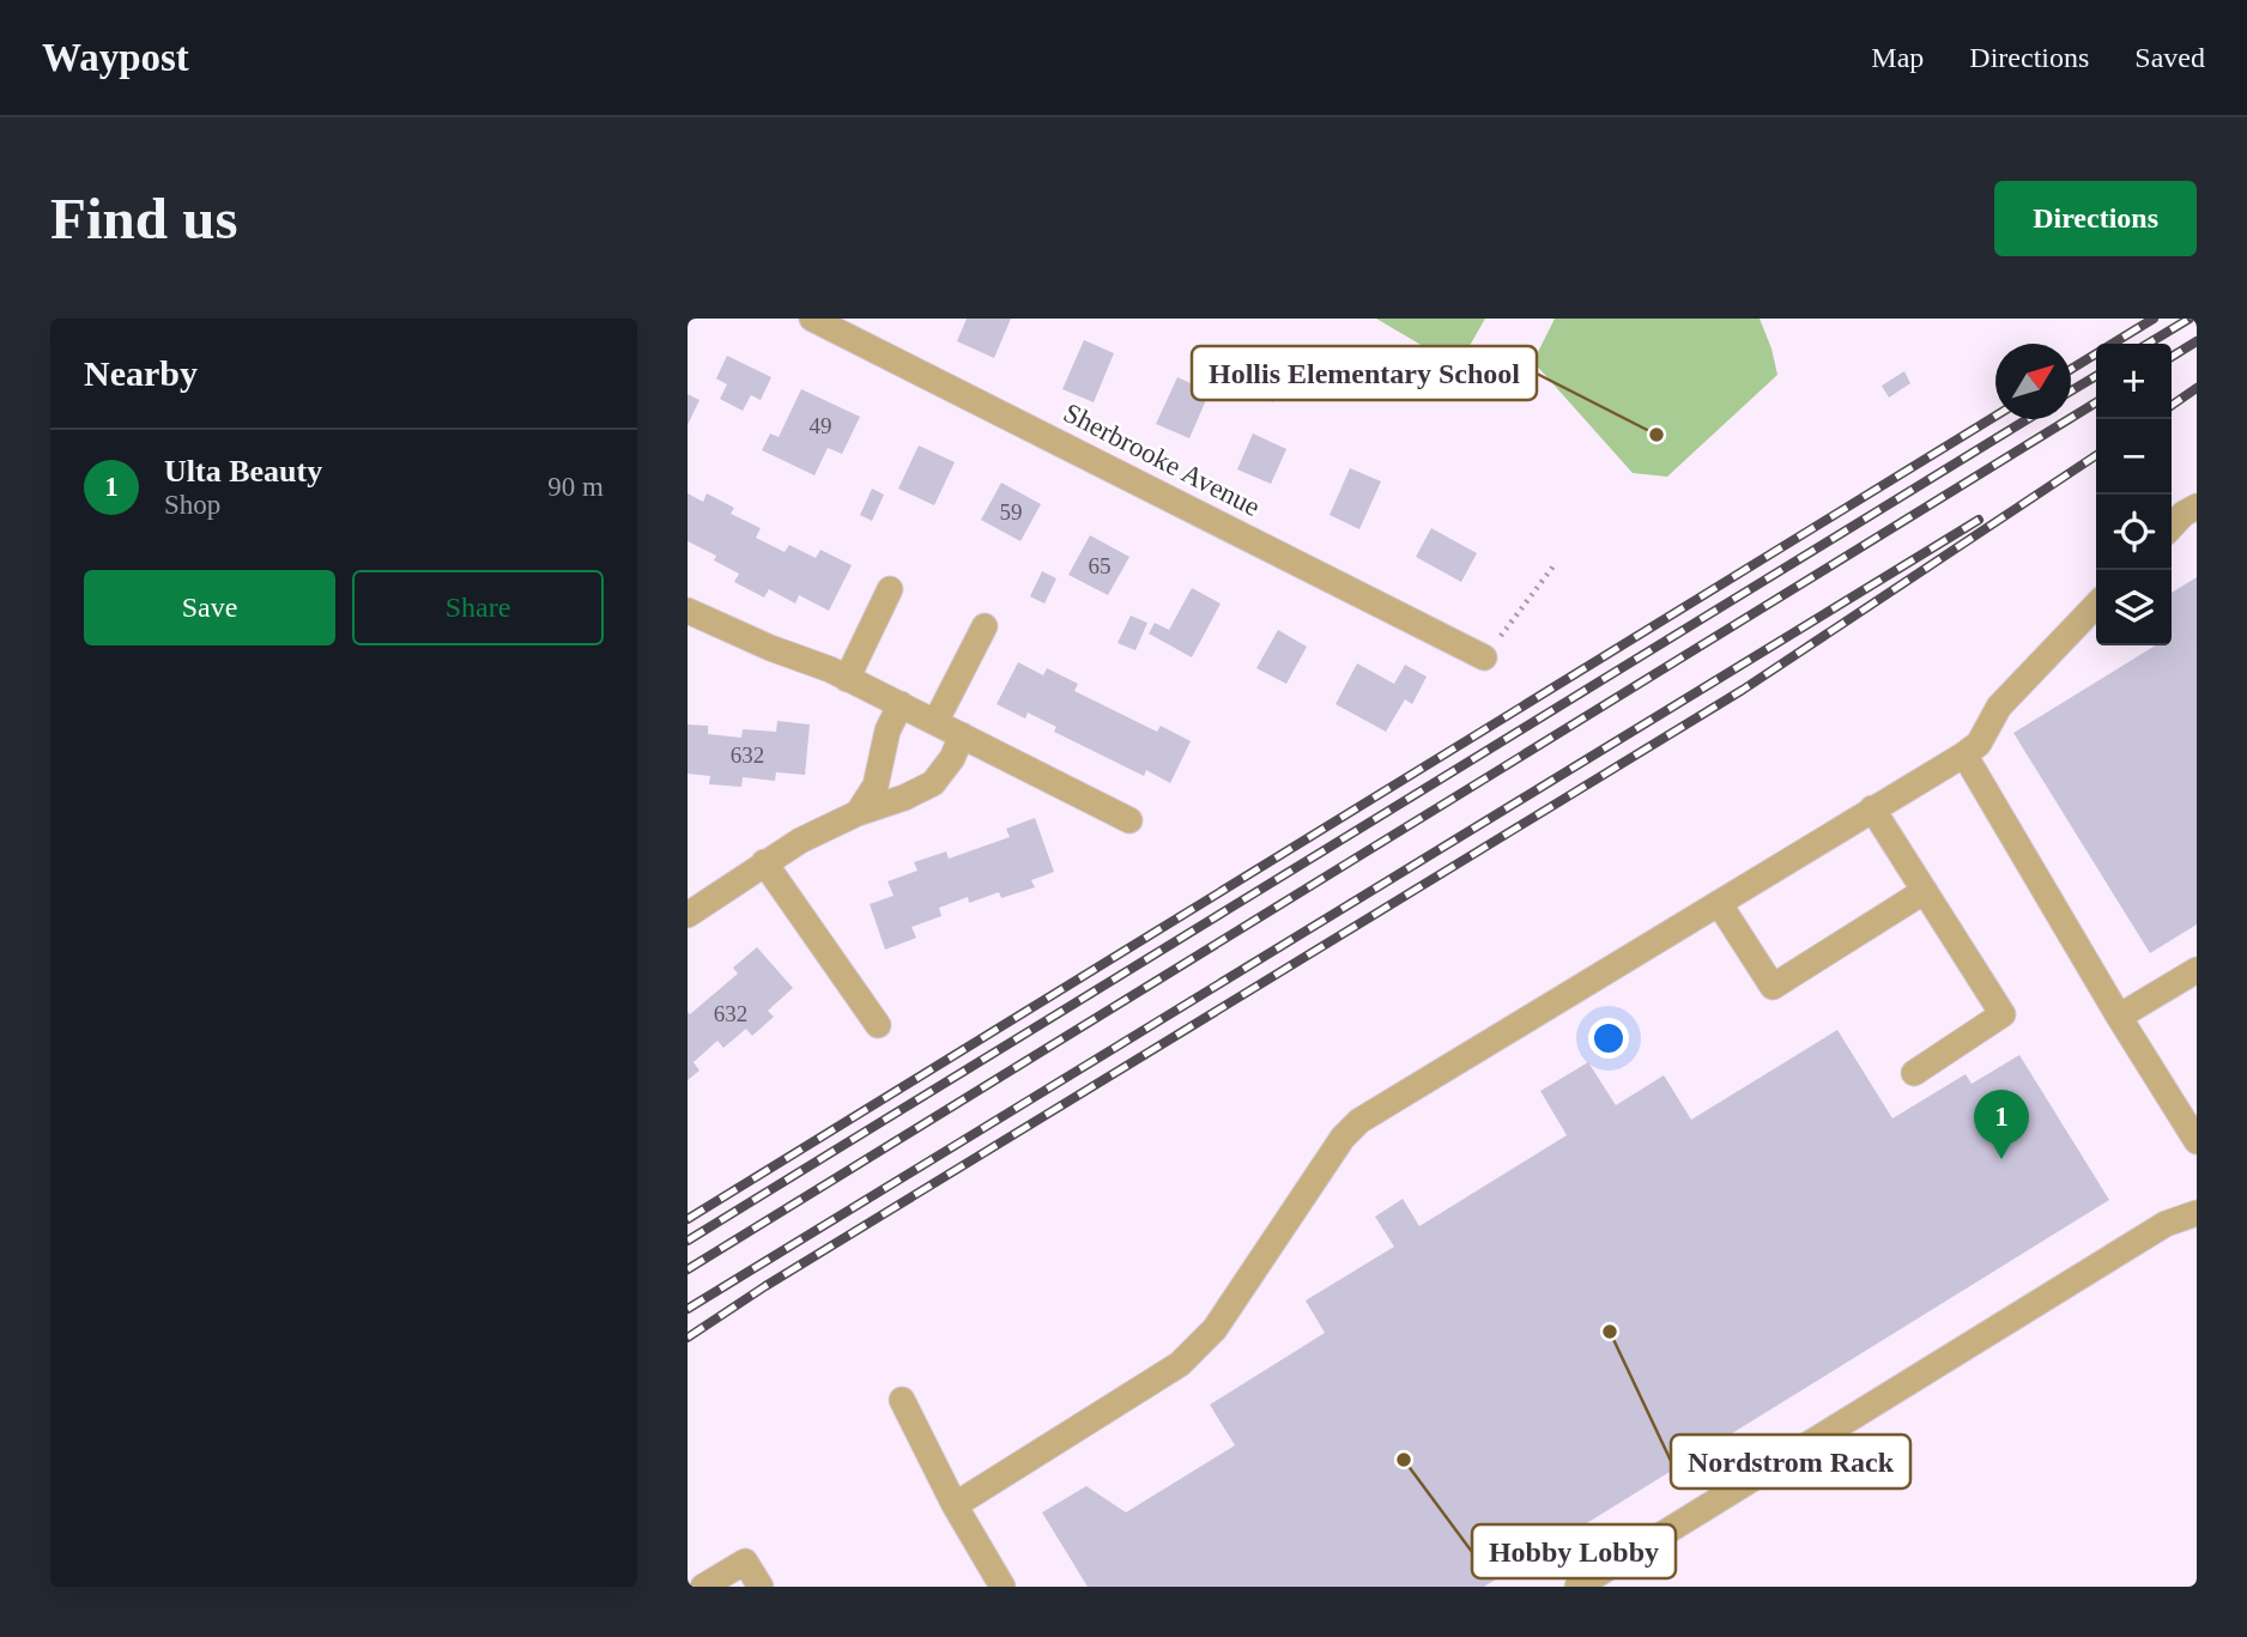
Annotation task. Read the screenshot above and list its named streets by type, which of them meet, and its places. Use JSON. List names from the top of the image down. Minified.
{"streets":{"street":["Sherbrooke Avenue"]},"places":["Hollis Elementary School","Nordstrom Rack","Hobby Lobby"],"house_numbers":["49","59","65","632","632"],"north":"top right","page":{"header":"Waypost","nav":["Map","Directions","Saved"],"buttons":["Directions",["Save","Share"]],"title":"Find us","heading":"Nearby","map_buttons":["+","−"],"list":[{"mark":"1","name":"Ulta Beauty","note":"Shop","value":"90 m"}],"pins":"1"}}
